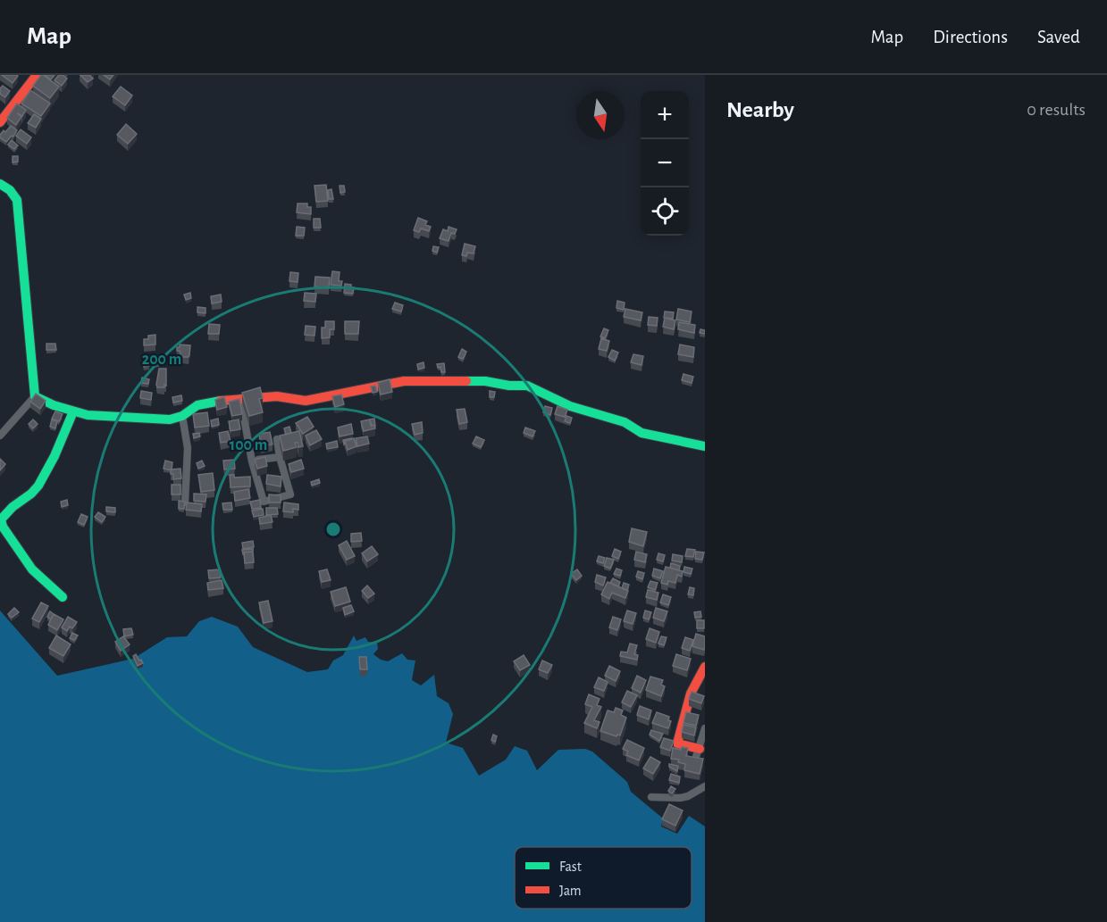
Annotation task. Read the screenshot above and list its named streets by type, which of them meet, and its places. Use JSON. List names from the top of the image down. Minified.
{"legend":["Fast","Jam"],"north":"bottom","page":{"header":"Map","nav":["Map","Directions","Saved"],"heading":["Nearby","0 results"],"map_buttons":["+","−"]},"rings":["200 m","100 m"]}
